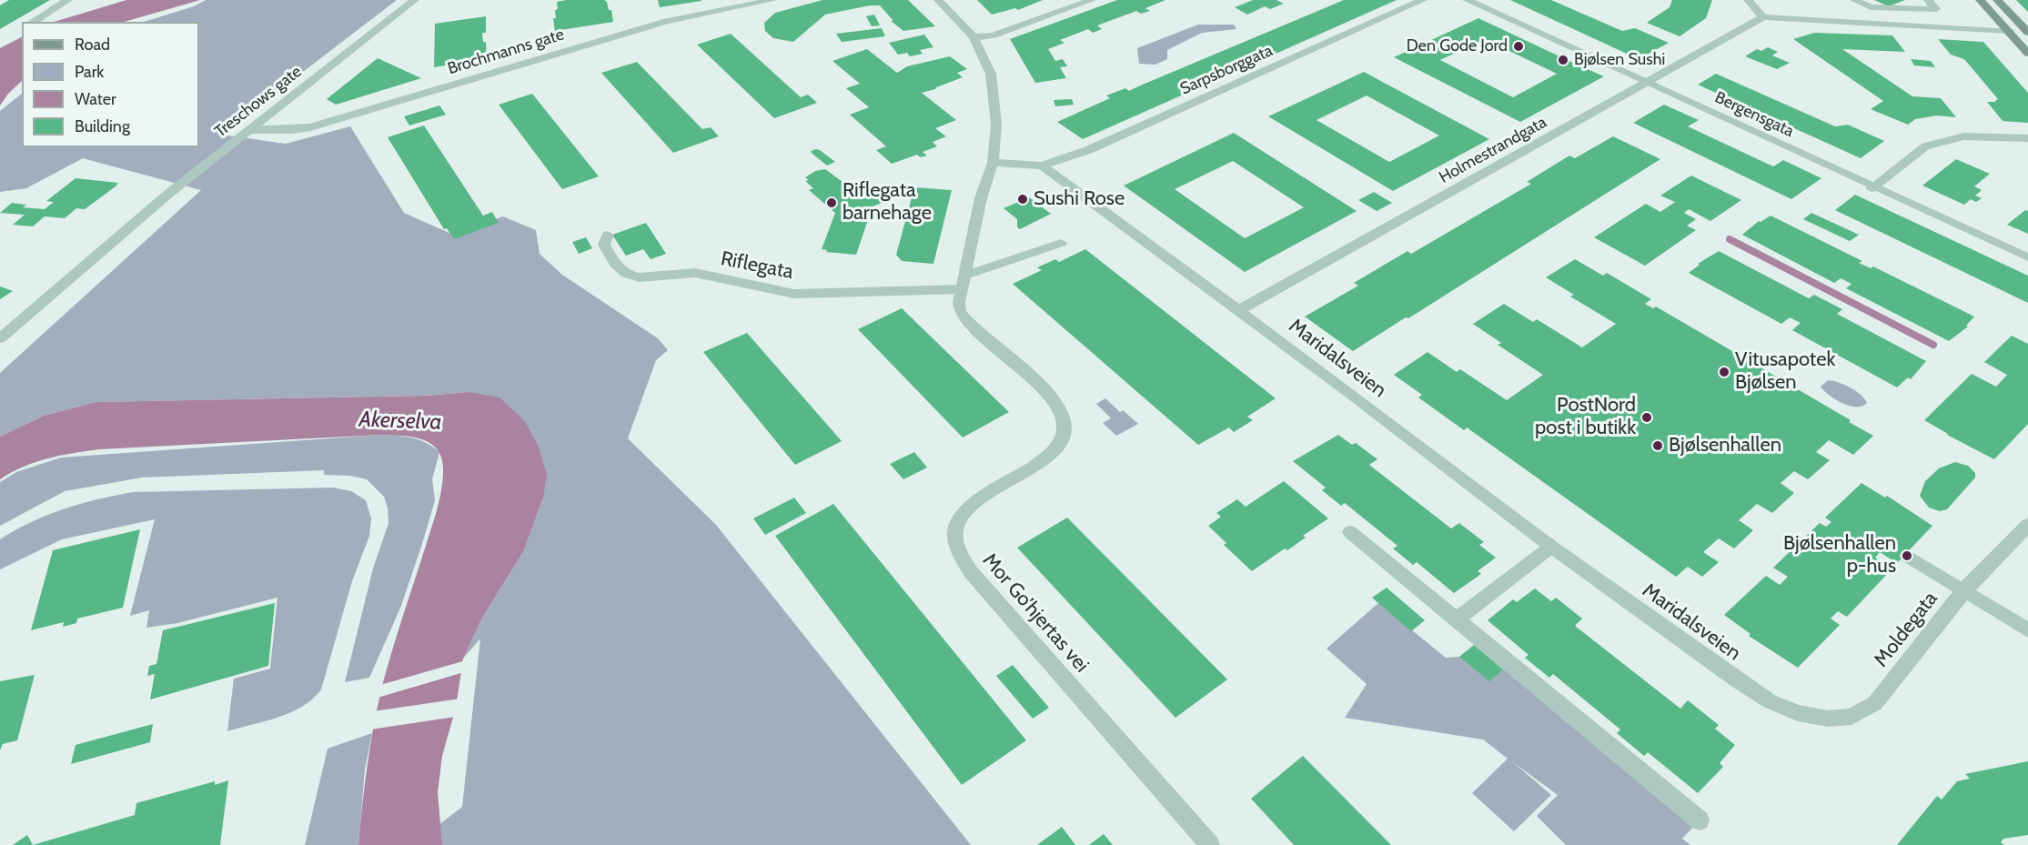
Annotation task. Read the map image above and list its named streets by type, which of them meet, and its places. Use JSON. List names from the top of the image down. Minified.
{"streets":{"street":["Brochmanns gate","Sarpsborggata","Treschows gate","Bergensgata","Holmestrandgata","Riflegata","Maridalsveien","Mor Go’hjertas vei","Moldegata"]},"crossings":[["Brochmanns gate","Treschows gate"],["Sarpsborggata","Maridalsveien"],["Bergensgata","Holmestrandgata"],["Holmestrandgata","Maridalsveien"],["Riflegata","Mor Go’hjertas vei"],["Maridalsveien","Moldegata"]],"water":["Akerselva"],"places":["Den Gode Jord","Bjølsen Sushi","Sushi Rose","Riflegata barnehage","Vitusapotek Bjølsen","PostNord post i butikk","Bjølsenhallen","Bjølsenhallen p-hus"],"legend":["Road","Park","Water","Building"]}
